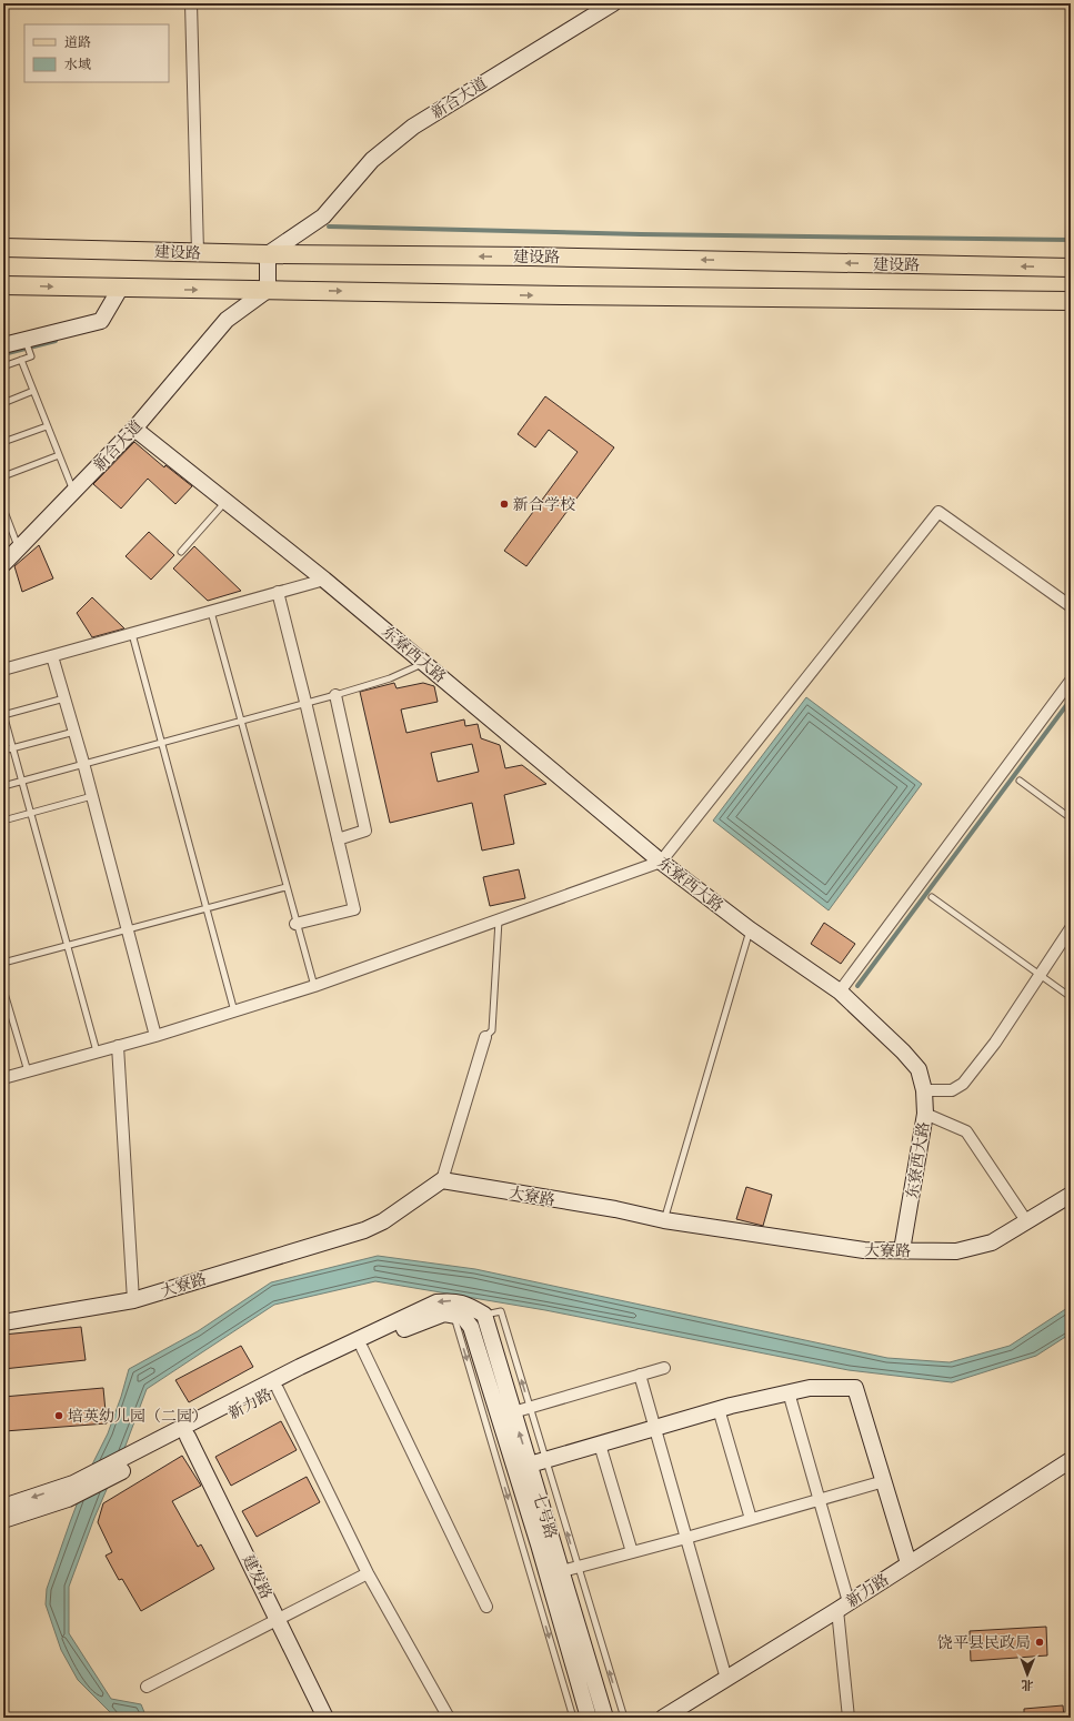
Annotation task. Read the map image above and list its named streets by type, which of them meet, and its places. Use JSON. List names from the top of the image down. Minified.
{"streets":{"main road":["建设路"],"street":["新合大道","东寮西大路","大寮路","新力路","七号路","建发路"]},"crossings":[["新合大道","建设路"],["新合大道","东寮西大路"],["东寮西大路","大寮路"],["新力路","七号路"],["新力路","建发路"]],"places":["新合学校","培英幼儿园（二园）","饶平县民政局"],"legend":["道路","水域"],"north":"bottom"}
